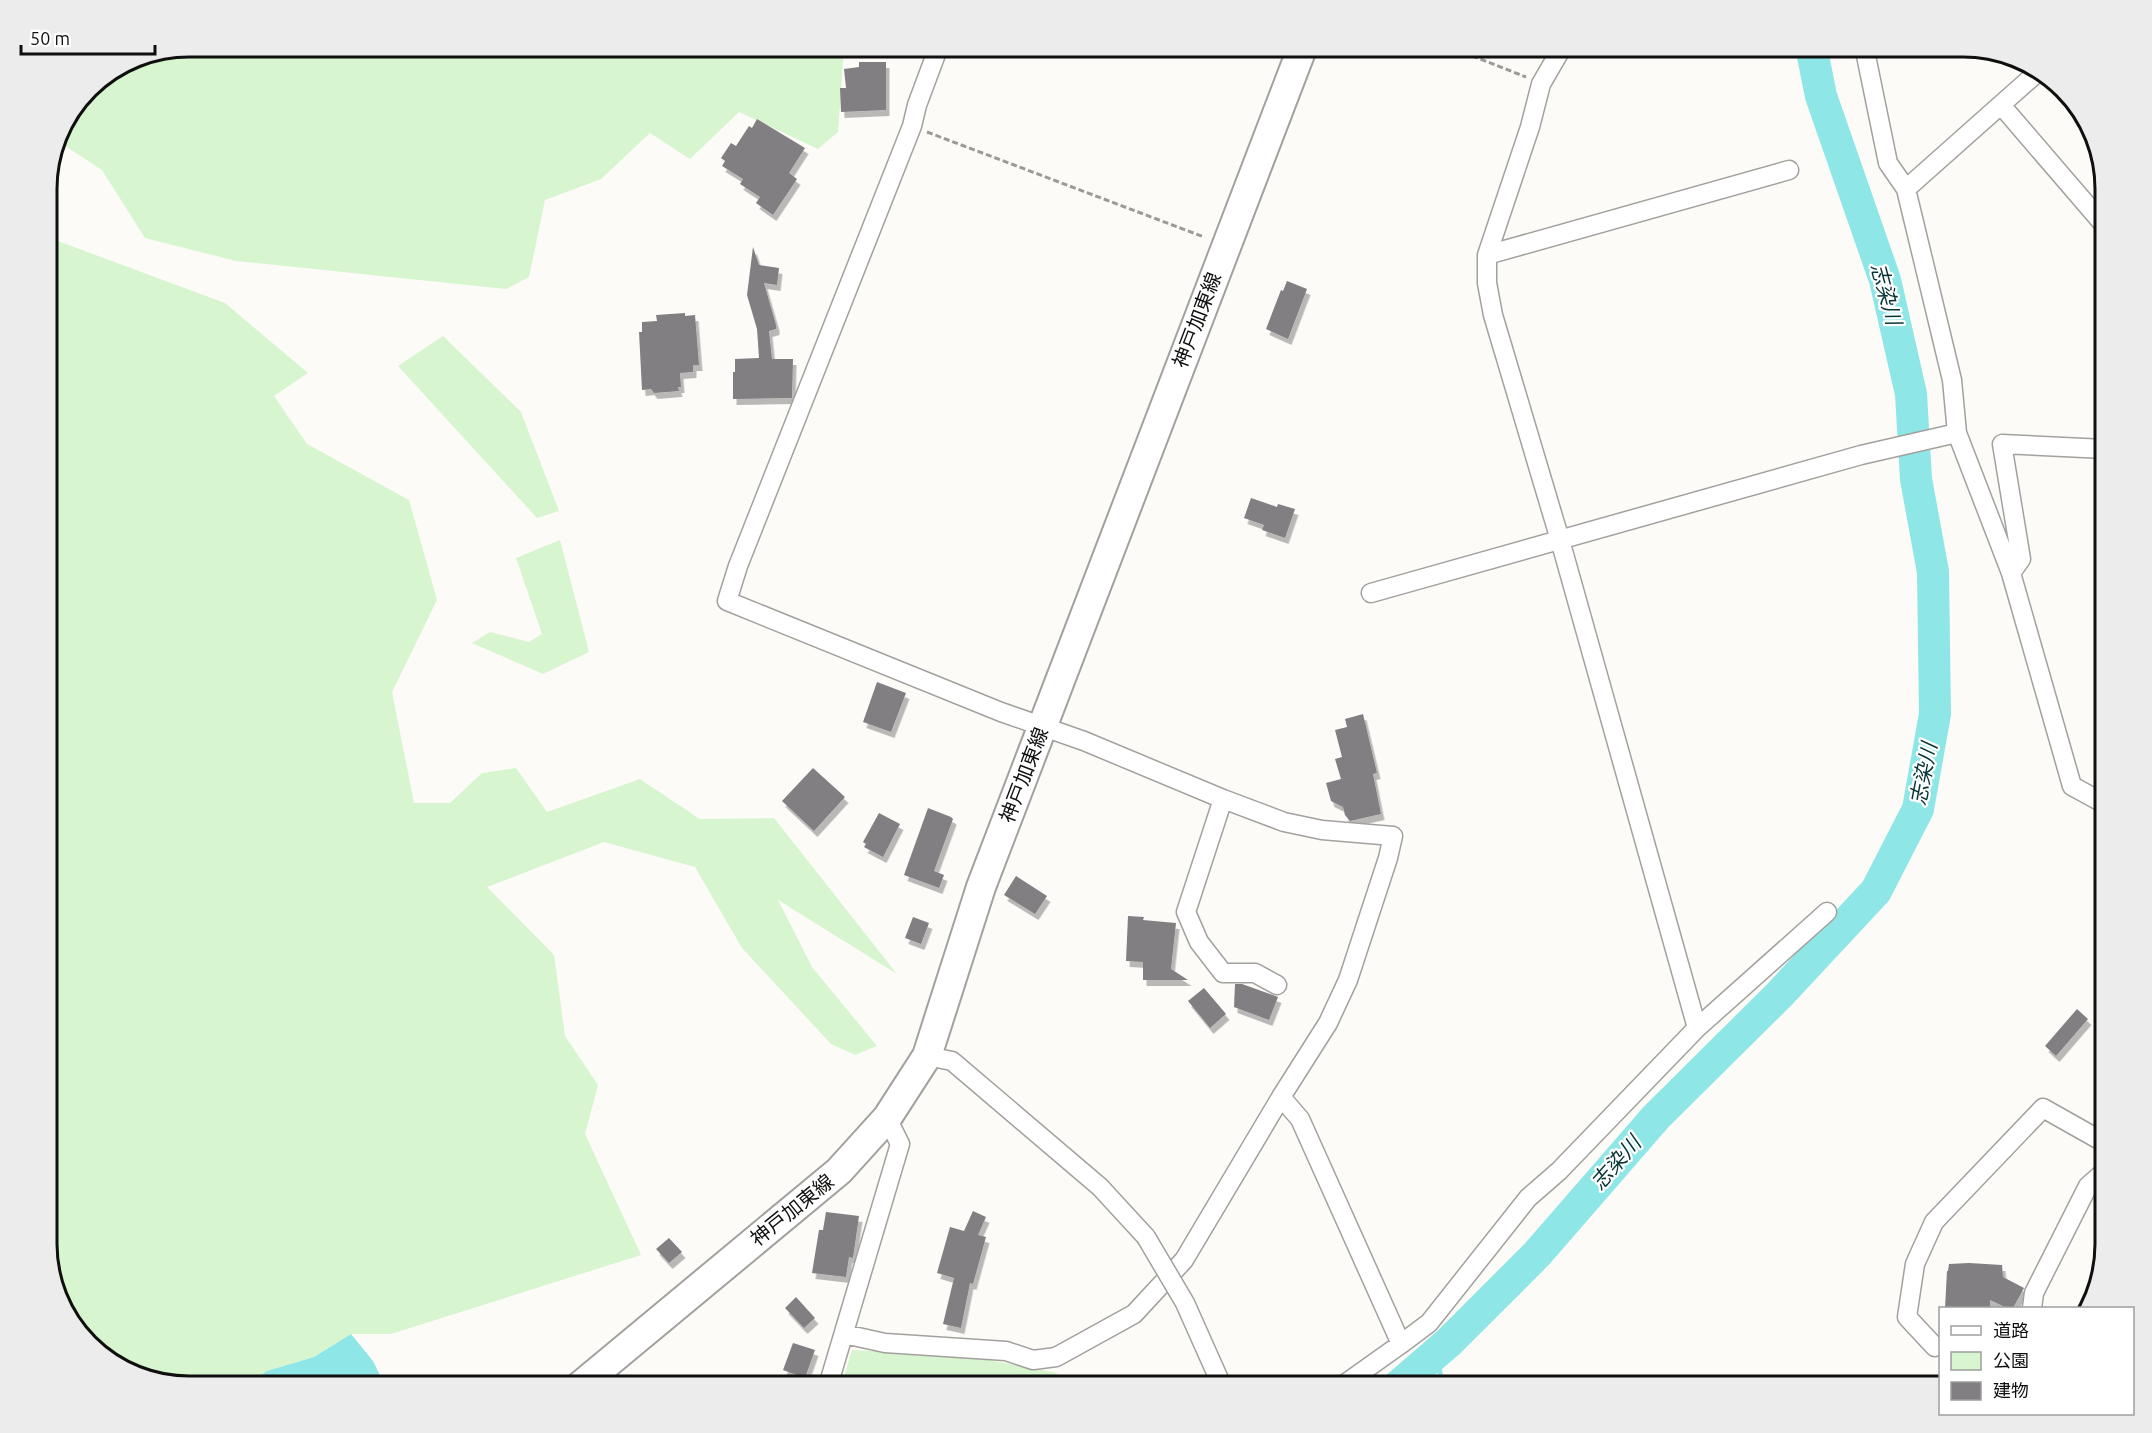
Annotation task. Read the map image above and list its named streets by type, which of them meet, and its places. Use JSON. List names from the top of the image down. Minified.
{"streets":{"main road":["神戸加東線"]},"water":["志染川"],"legend":["道路","公園","建物"],"scale_bar":"50 m"}
